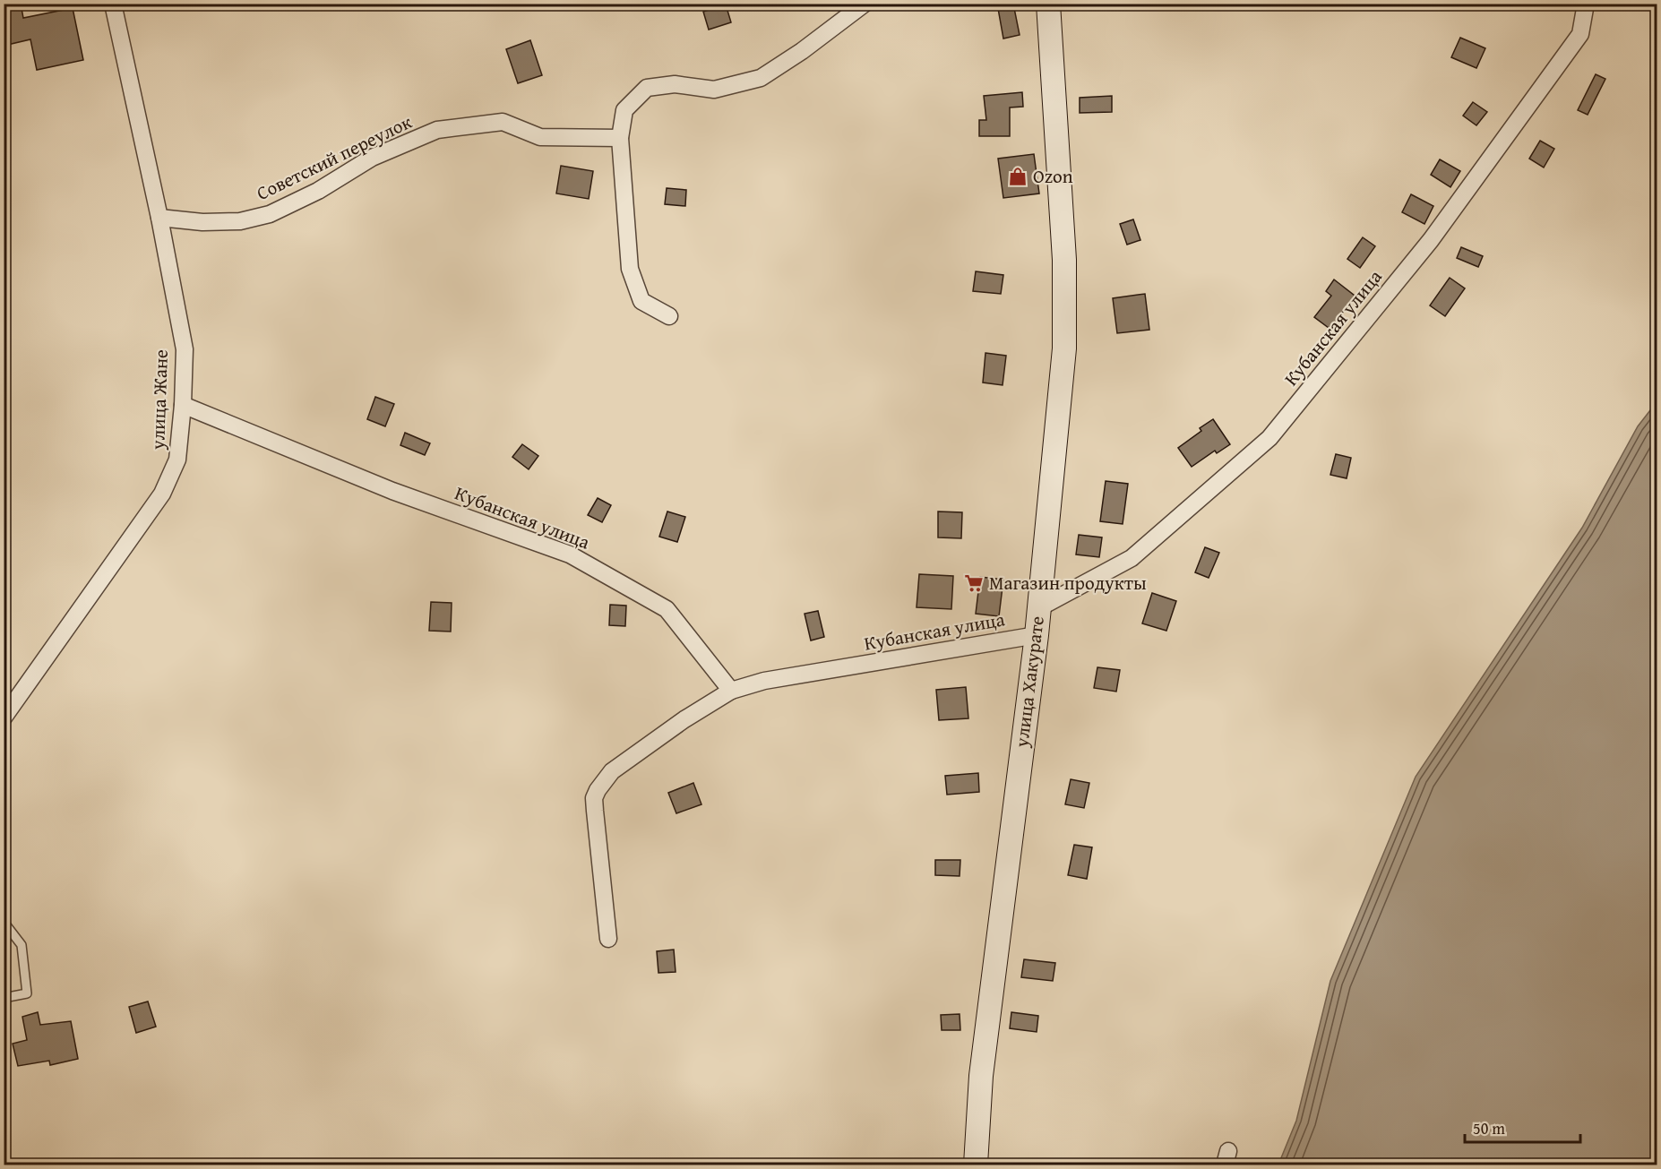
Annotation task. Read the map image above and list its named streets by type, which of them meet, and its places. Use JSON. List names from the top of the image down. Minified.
{"streets":{"street":["Советский переулок","Кубанская улица","улица Жане","улица Хакурате"]},"crossings":[["Советский переулок","улица Жане"],["Кубанская улица","улица Жане"],["Кубанская улица","улица Хакурате"]],"places":{"shop":["Ozon"],"supermarket":["Магазин продукты"]},"scale_bar":"50 m"}
